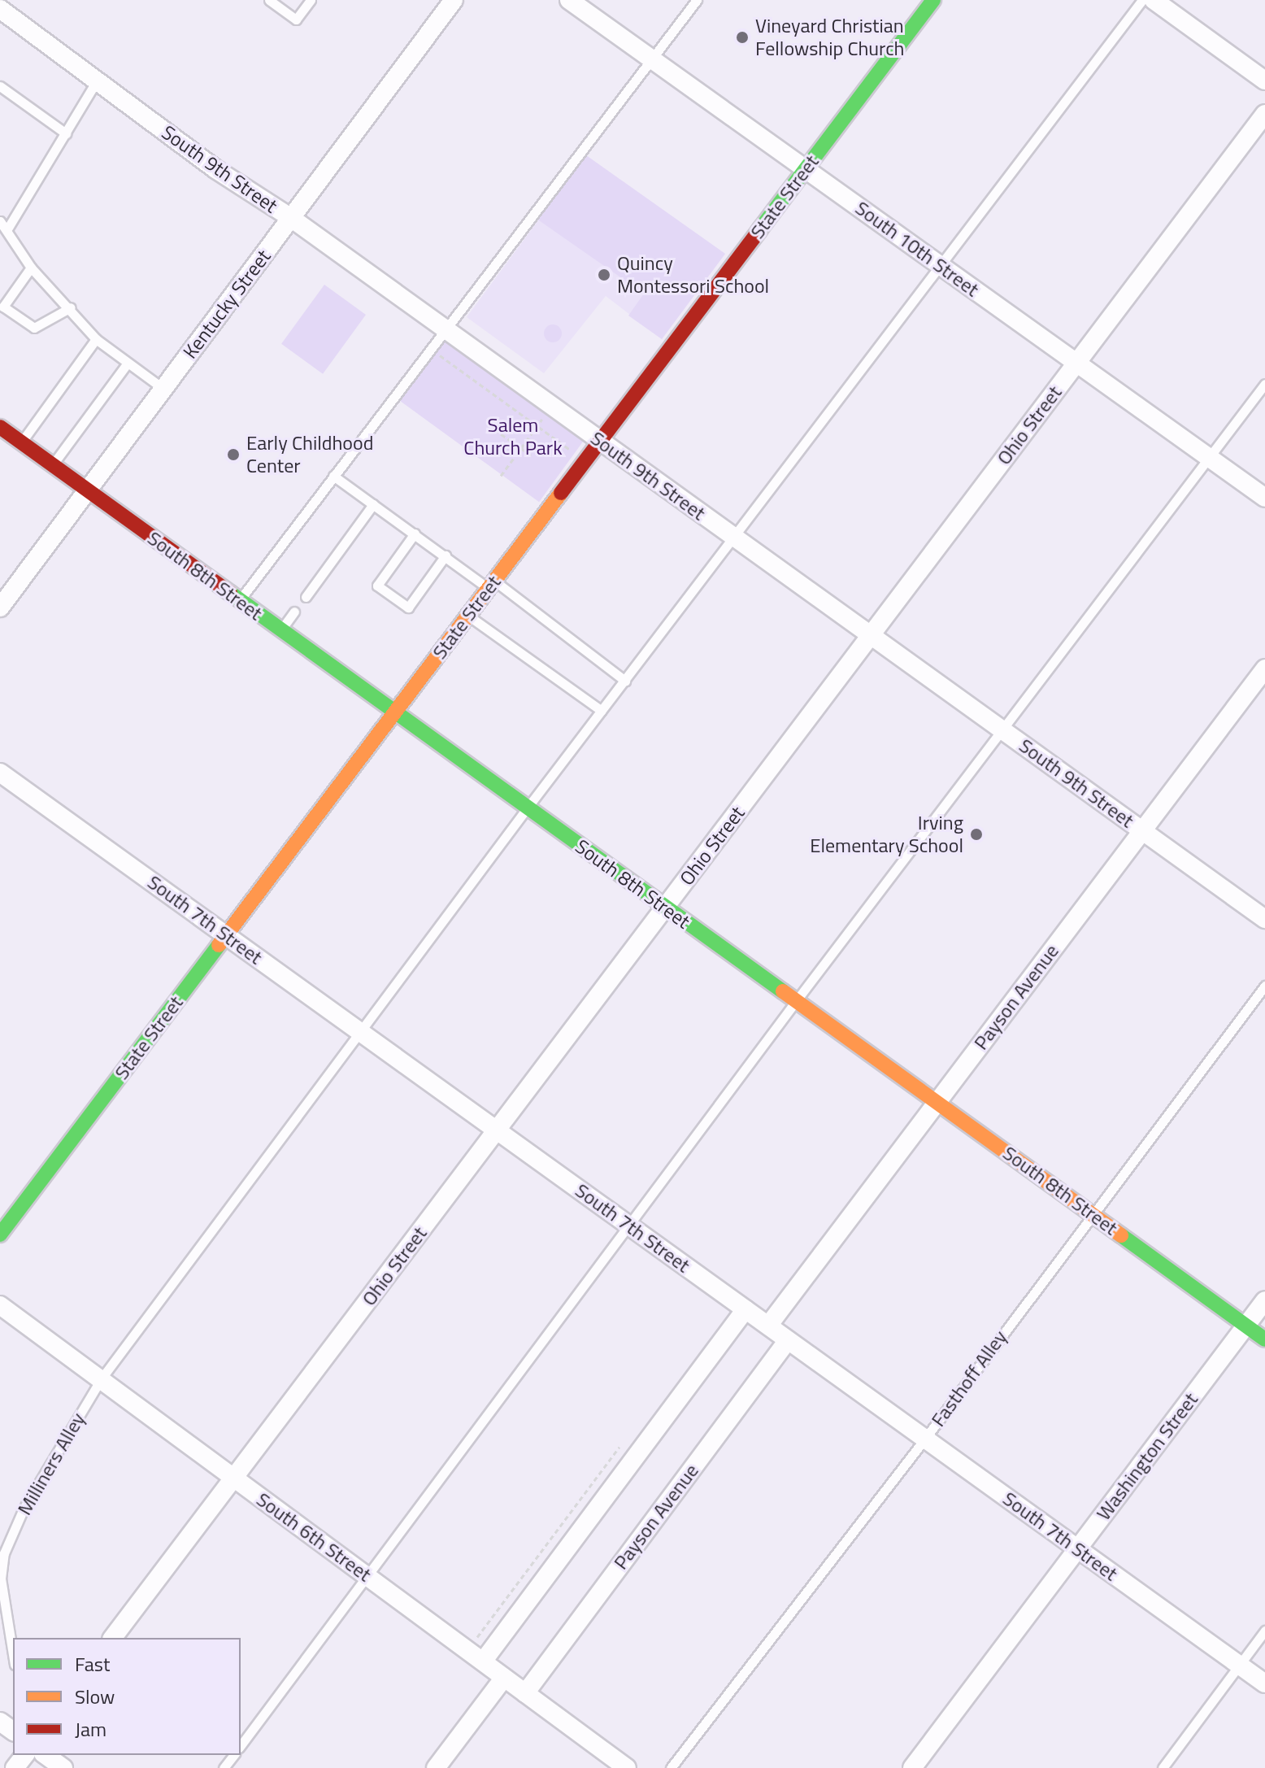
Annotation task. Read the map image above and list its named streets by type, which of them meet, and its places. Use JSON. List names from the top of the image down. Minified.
{"streets":{"street":["South 9th Street","State Street","South 10th Street","Kentucky Street","Ohio Street","South 8th Street","South 7th Street","Payson Avenue","Washington Street","South 6th Street"],"lane":["Fasthoff Alley","Milliners Alley"]},"crossings":[["South 9th Street","State Street"],["South 9th Street","Kentucky Street"],["South 9th Street","Ohio Street"],["South 9th Street","Payson Avenue"],["South 9th Street","Milliners Alley"],["State Street","South 10th Street"],["State Street","South 8th Street"],["State Street","South 7th Street"],["South 10th Street","Ohio Street"],["South 10th Street","Milliners Alley"],["Kentucky Street","South 8th Street"],["Ohio Street","South 8th Street"],["Ohio Street","South 7th Street"],["Ohio Street","South 6th Street"],["South 8th Street","Payson Avenue"],["South 8th Street","Fasthoff Alley"],["South 8th Street","Washington Street"],["South 8th Street","Milliners Alley"],["South 7th Street","Payson Avenue"],["South 7th Street","Fasthoff Alley"],["South 7th Street","Washington Street"],["South 7th Street","Milliners Alley"],["Payson Avenue","South 6th Street"],["Milliners Alley","South 6th Street"]],"parks":["Salem Church Park"],"places":["Vineyard Christian Fellowship Church","Quincy Montessori School","Early Childhood Center","Irving Elementary School"],"legend":["Fast","Slow","Jam"]}
